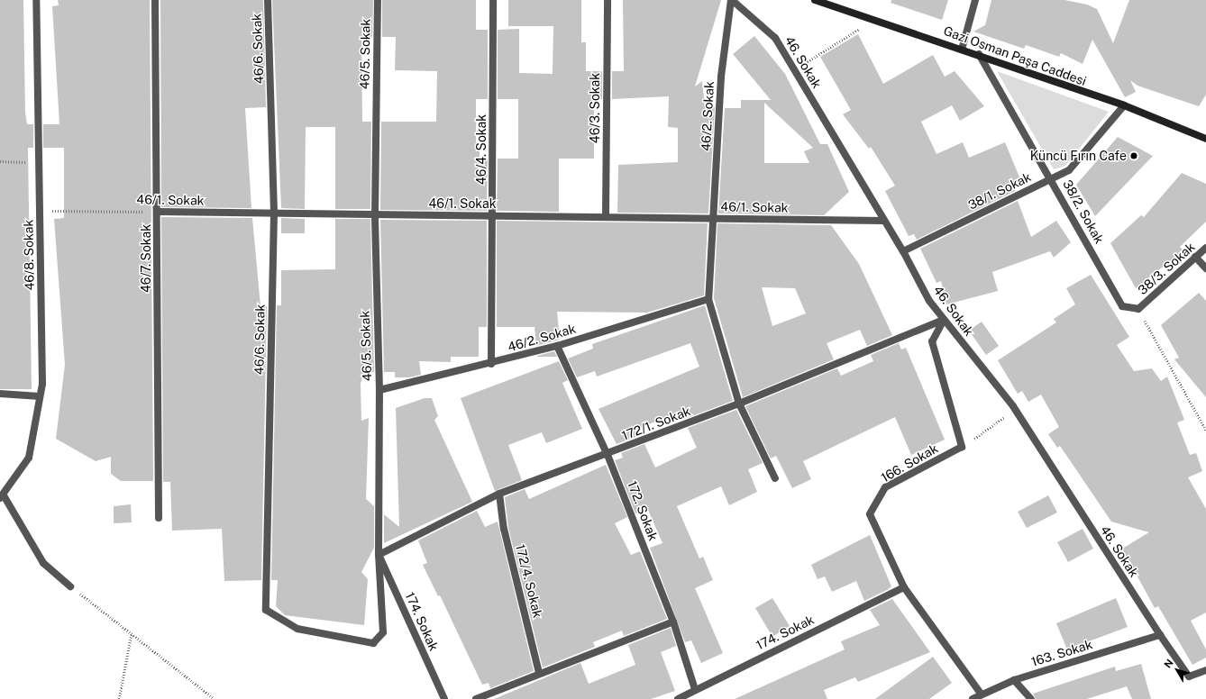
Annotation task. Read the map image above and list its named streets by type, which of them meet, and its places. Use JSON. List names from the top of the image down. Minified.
{"streets":{"main road":["Gazi Osman Paşa Caddesi"],"street":["46/6. Sokak","46/5. Sokak","46. Sokak","46/3. Sokak","46/2. Sokak","46/4. Sokak","38/1. Sokak","46/1. Sokak","38/2. Sokak","46/8. Sokak","46/7. Sokak","38/3. Sokak","172/1. Sokak","166. Sokak","172. Sokak","172/4. Sokak","174. Sokak","163. Sokak"]},"crossings":[["46/6. Sokak","46/5. Sokak"],["46/6. Sokak","46/1. Sokak"],["46/5. Sokak","46/2. Sokak"],["46/5. Sokak","46/1. Sokak"],["46/5. Sokak","172/1. Sokak"],["46/5. Sokak","174. Sokak"],["Gazi Osman Paşa Caddesi","38/1. Sokak"],["Gazi Osman Paşa Caddesi","38/2. Sokak"],["46. Sokak","46/2. Sokak"],["46. Sokak","38/1. Sokak"],["46. Sokak","46/1. Sokak"],["46. Sokak","172/1. Sokak"],["46. Sokak","163. Sokak"],["46/3. Sokak","46/1. Sokak"],["46/2. Sokak","46/4. Sokak"],["46/2. Sokak","46/1. Sokak"],["46/2. Sokak","172/1. Sokak"],["46/2. Sokak","172. Sokak"],["46/4. Sokak","46/1. Sokak"],["38/1. Sokak","38/2. Sokak"],["46/1. Sokak","46/8. Sokak"],["46/1. Sokak","46/7. Sokak"],["38/2. Sokak","38/3. Sokak"],["172/1. Sokak","172. Sokak"],["172/1. Sokak","172/4. Sokak"],["172/1. Sokak","174. Sokak"],["166. Sokak","174. Sokak"],["166. Sokak","163. Sokak"],["172. Sokak","174. Sokak"]],"places":["Küncü Fırın Cafe"],"north":"top left"}
